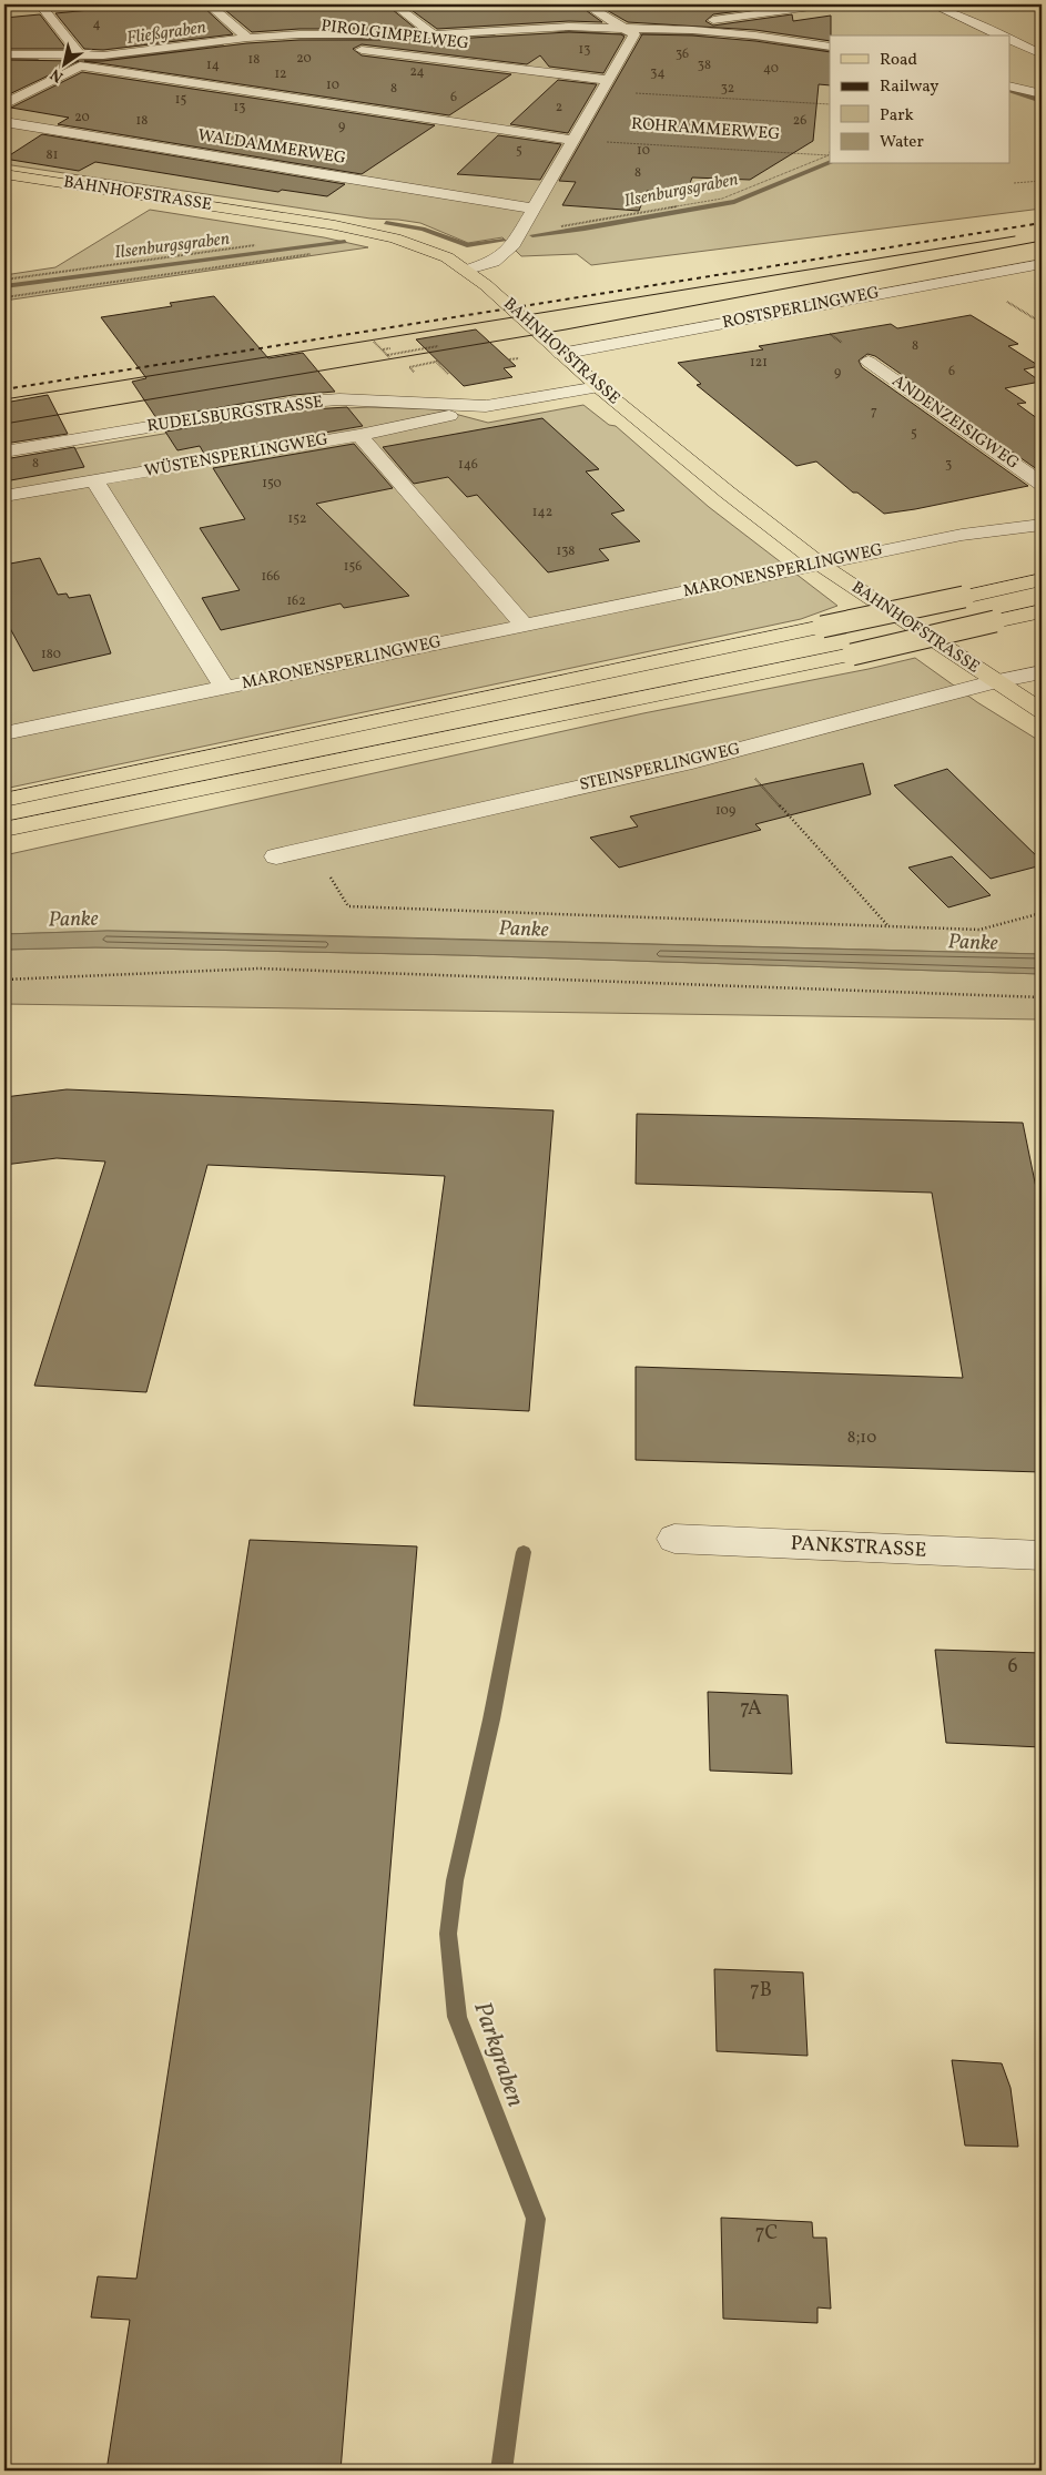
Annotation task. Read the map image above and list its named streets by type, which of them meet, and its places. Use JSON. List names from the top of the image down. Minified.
{"streets":{"main road":["BAHNHOFSTRASSE"],"street":["PIROLGIMPELWEG","WALDAMMERWEG","ROSTSPERLINGWEG","RUDELSBURGSTRASSE","ANDENZEISIGWEG","WÜSTENSPERLINGWEG","MARONENSPERLINGWEG","STEINSPERLINGWEG","PANKSTRASSE"],"path":["ROHRAMMERWEG"]},"crossings":[["PIROLGIMPELWEG","ROHRAMMERWEG"],["BAHNHOFSTRASSE","ROSTSPERLINGWEG"],["BAHNHOFSTRASSE","RUDELSBURGSTRASSE"],["BAHNHOFSTRASSE","MARONENSPERLINGWEG"],["BAHNHOFSTRASSE","STEINSPERLINGWEG"],["RUDELSBURGSTRASSE","WÜSTENSPERLINGWEG"],["WÜSTENSPERLINGWEG","MARONENSPERLINGWEG"]],"water":["Fließgraben","Ilsenburgsgraben","Panke","Parkgraben"],"house_numbers":["4","13","36","20","18","14","38","40","24","34","12","10","8","32","6","15","13","2","20","18","26","9","5","10","81","8","8","121","6","9","7","5","8","146","3","150","142","152","138","156","166","162","180","109","8;10","6","7A","7B","7C"],"legend":["Road","Railway","Park","Water"],"north":"bottom left"}
